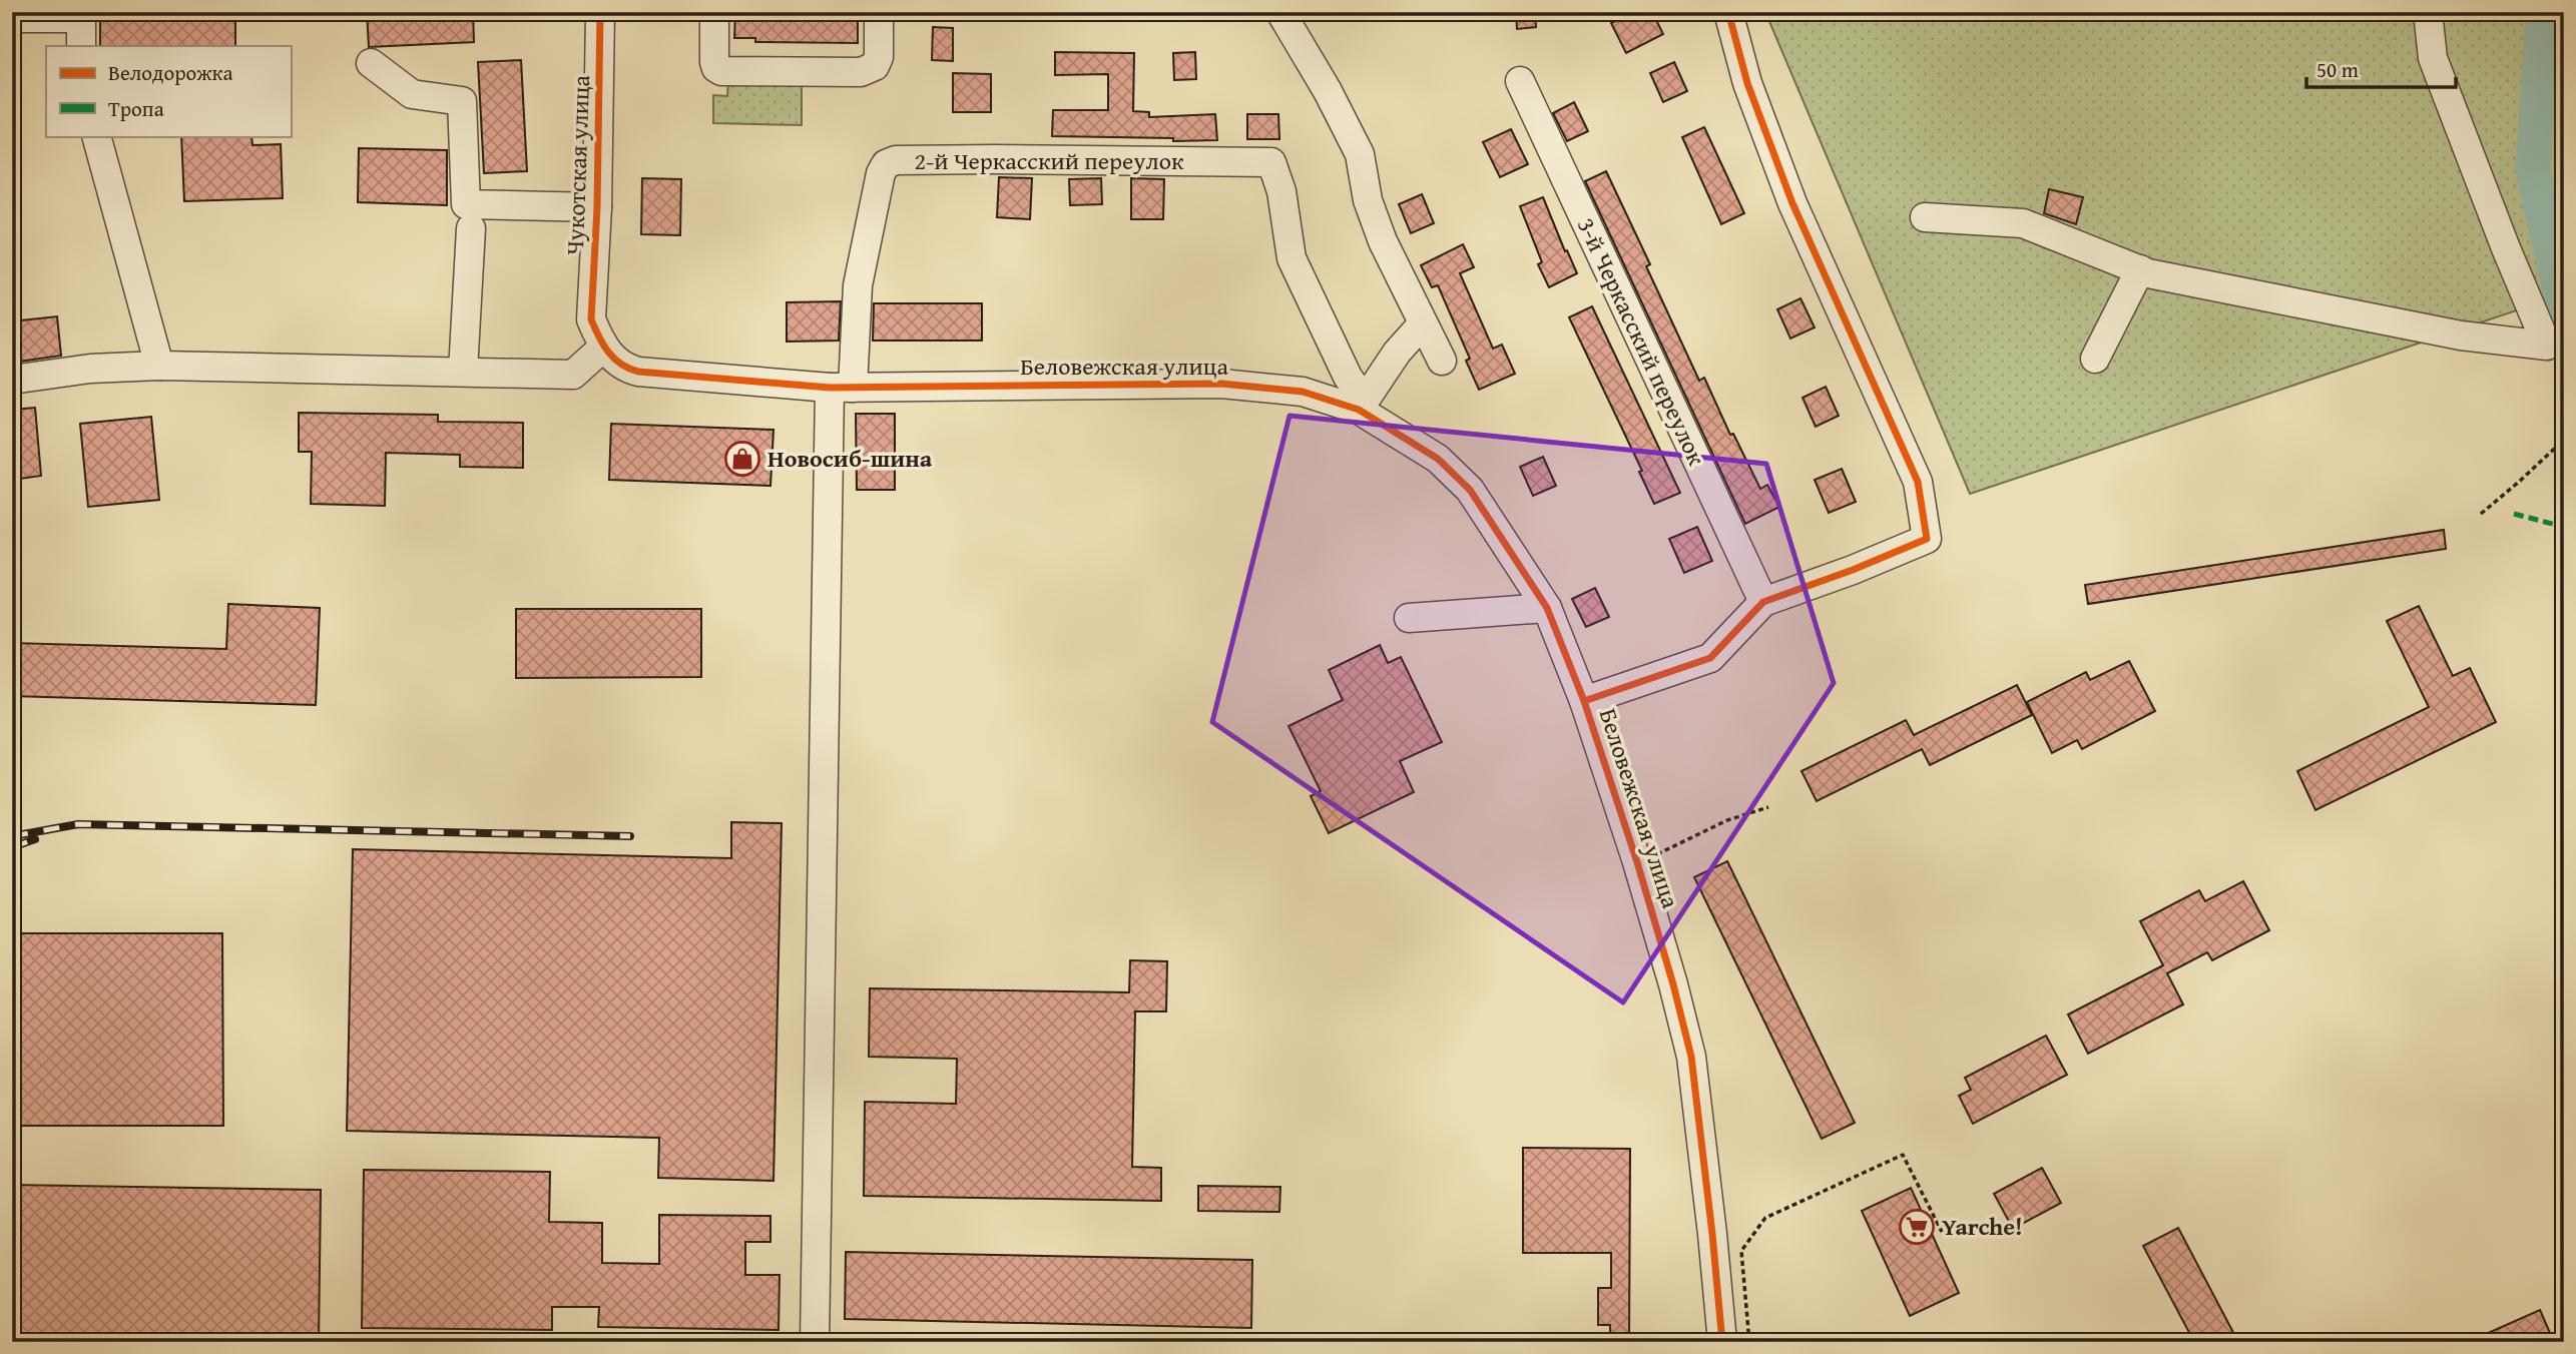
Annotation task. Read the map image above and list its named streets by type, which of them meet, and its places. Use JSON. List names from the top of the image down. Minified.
{"streets":{"street":["2-й Черкасский переулок","Чукотская улица","3-й Черкасский переулок","Беловежская улица"]},"crossings":[["2-й Черкасский переулок","Беловежская улица"],["Чукотская улица","Беловежская улица"]],"places":{"shop":["Новосиб-шина"],"supermarket":["Yarche!"]},"legend":["Велодорожка","Тропа"],"scale_bar":"50 m"}
